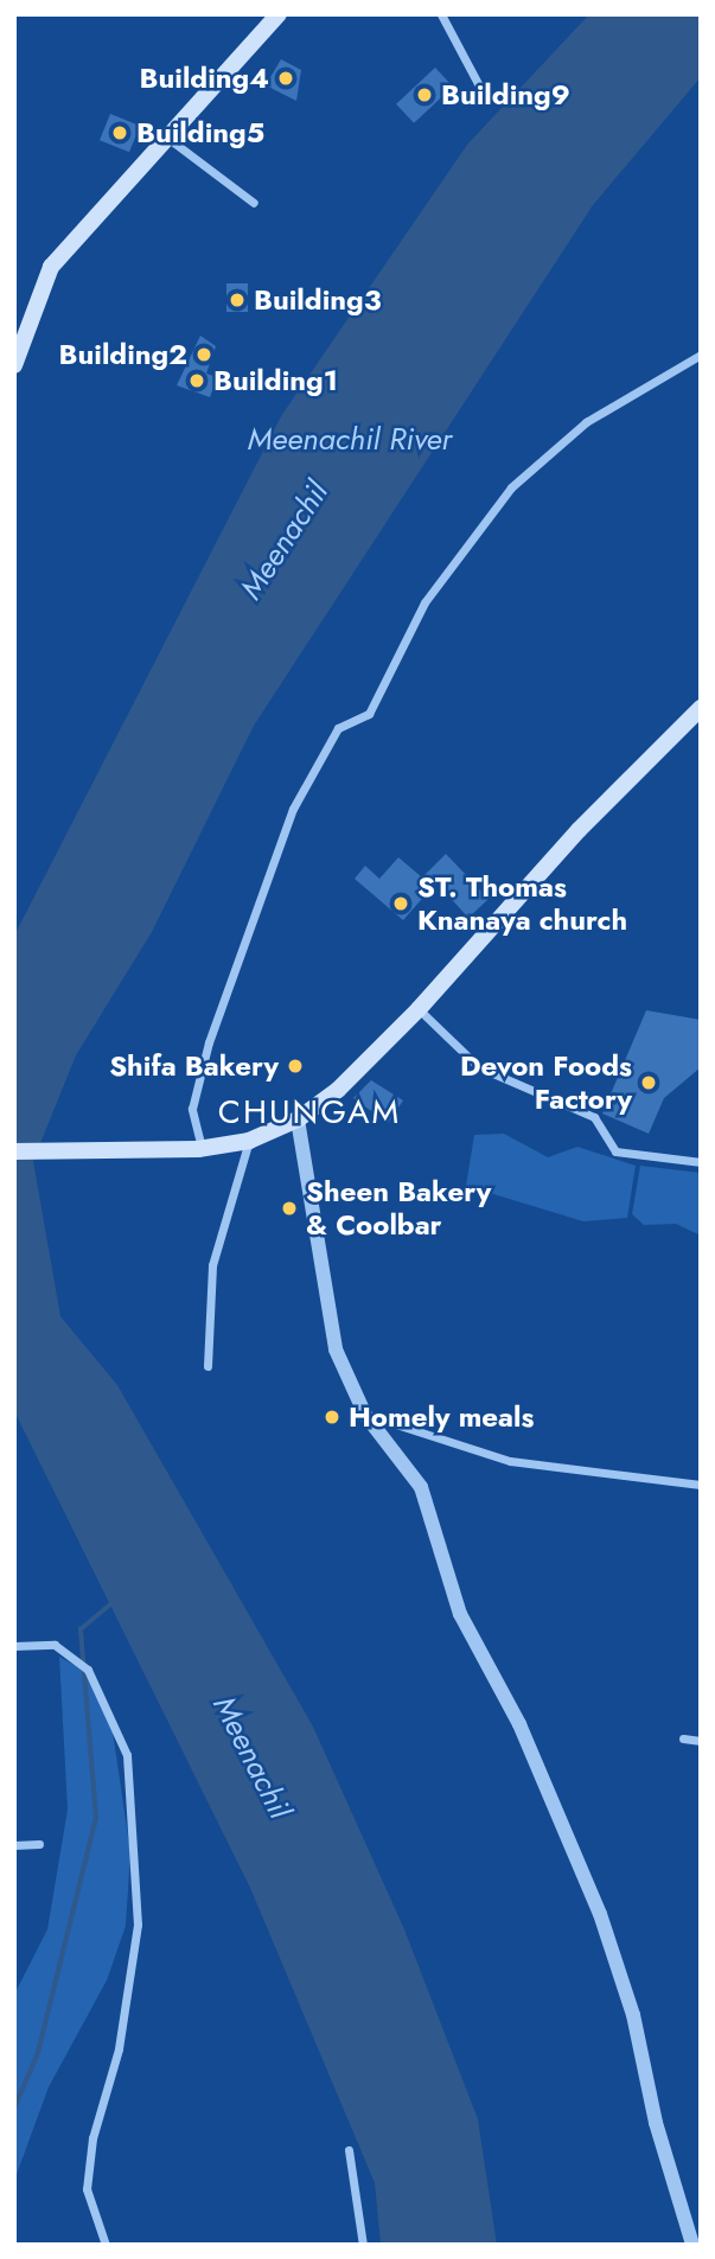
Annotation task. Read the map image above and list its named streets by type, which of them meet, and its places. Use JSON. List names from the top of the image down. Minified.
{"districts":["CHUNGAM"],"water":["Meenachil River","Meenachil"],"places":["Building4","Building9","Building5","Building3","Building2","Building1","ST. Thomas Knanaya church","Shifa Bakery","Devon Foods Factory","Sheen Bakery & Coolbar","Homely meals"]}
